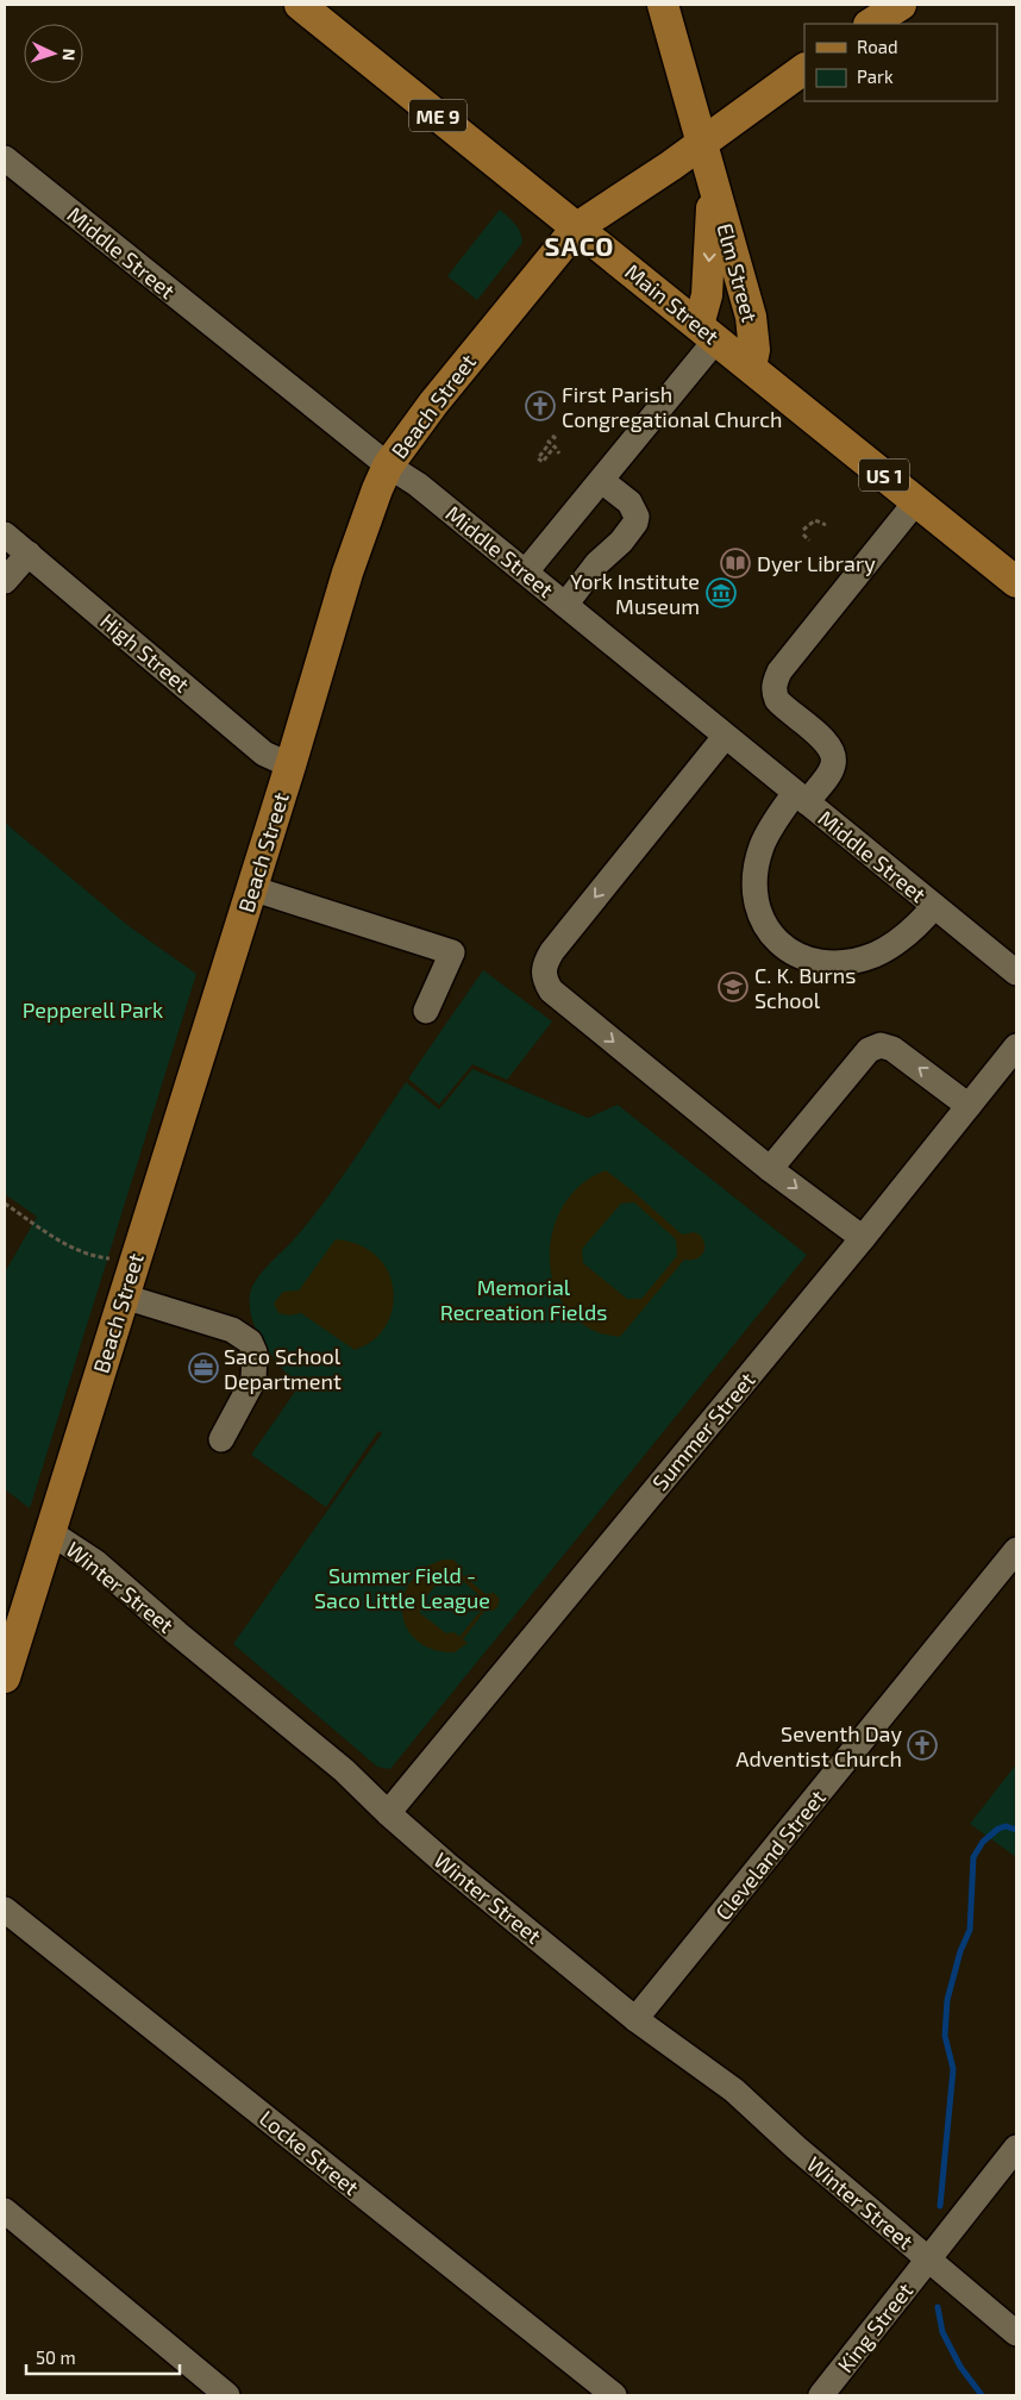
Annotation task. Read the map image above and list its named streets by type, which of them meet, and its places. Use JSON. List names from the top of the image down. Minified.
{"streets":{"main road":["ME 9","Elm Street","Main Street","Beach Street","US 1"],"street":["Middle Street","High Street","Summer Street","Winter Street","Cleveland Street","Locke Street","King Street"]},"crossings":[["Middle Street","Beach Street"],["Elm Street","Main Street"],["Elm Street","Beach Street"],["Main Street","Beach Street"],["Beach Street","High Street"],["Beach Street","Winter Street"],["Summer Street","Winter Street"],["Winter Street","Cleveland Street"],["Winter Street","King Street"]],"districts":["SACO"],"parks":["Pepperell Park","Memorial Recreation Fields","Summer Field - Saco Little League"],"places":{"church":["First Parish Congregational Church","Seventh Day Adventist Church"],"library":["Dyer Library"],"museum":["York Institute Museum"],"school or university":["C. K. Burns School"],"office":["Saco School Department"]},"legend":["Road","Park"],"scale_bar":"50 m","north":"right"}
